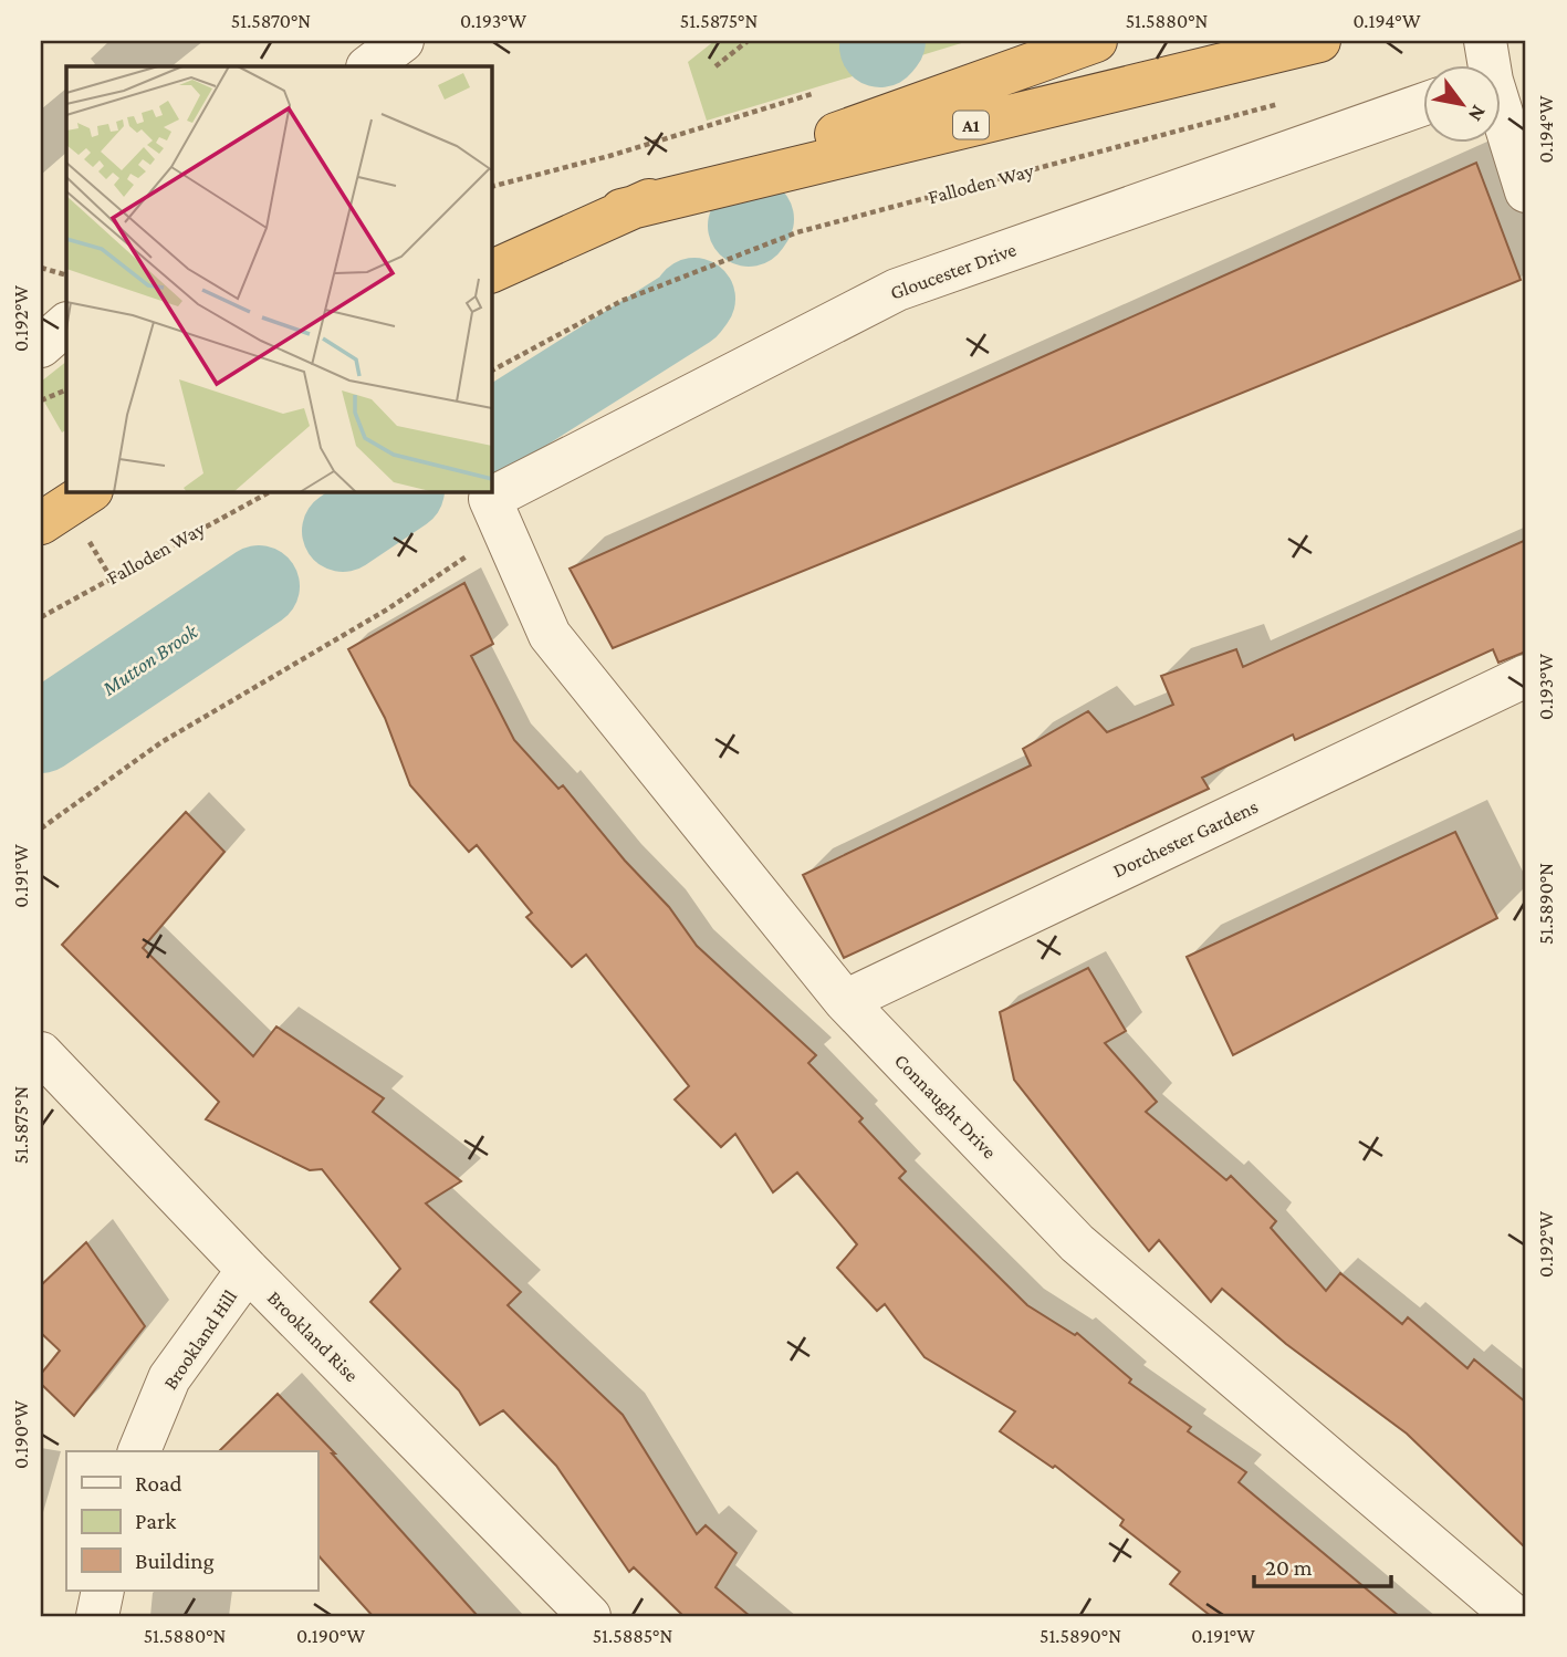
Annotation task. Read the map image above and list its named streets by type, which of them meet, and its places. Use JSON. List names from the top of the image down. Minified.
{"streets":{"highway":["A1"],"street":["Gloucester Drive","Dorchester Gardens","Connaught Drive","Brookland Rise","Brookland Hill"],"path":["Falloden Way"]},"crossings":[["Gloucester Drive","Connaught Drive"],["Dorchester Gardens","Connaught Drive"],["Brookland Rise","Brookland Hill"]],"water":["Mutton Brook"],"legend":["Road","Park","Building"],"scale_bar":"20 m","north":"bottom right","coordinates":["51.5870°N","0.193°W","51.5875°N","51.5880°N","0.194°W","0.192°W","0.191°W","51.5890°N","0.190°W","51.5885°N"]}
